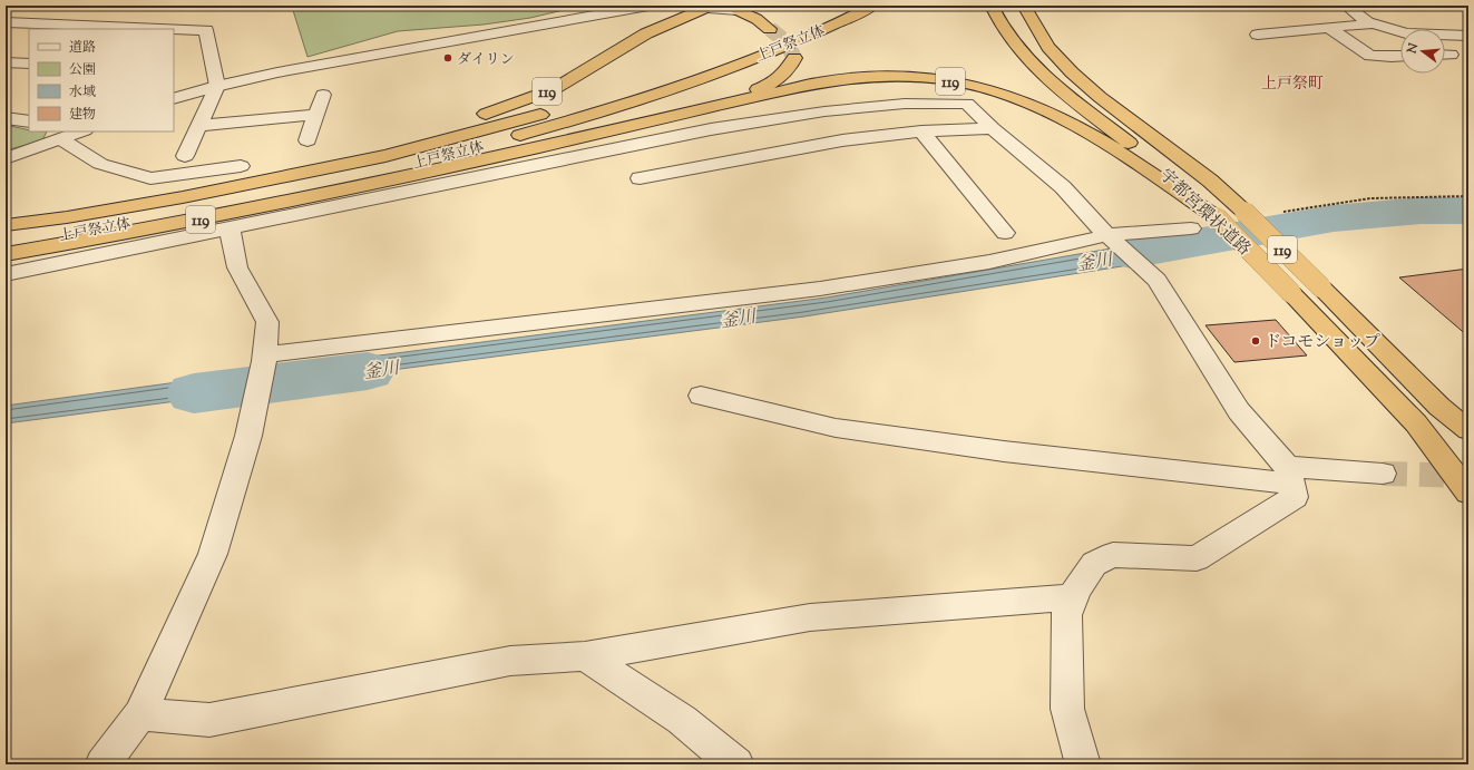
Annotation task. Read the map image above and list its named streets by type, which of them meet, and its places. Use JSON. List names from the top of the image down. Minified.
{"streets":{"highway":["上戸祭立体","119","宇都宮環状道路"]},"crossings":[["上戸祭立体","119"],["119","宇都宮環状道路"]],"districts":["上戸祭町"],"water":["釜川"],"places":["ダイリン","ドコモショップ"],"legend":["道路","公園","水域","建物"],"north":"left"}
